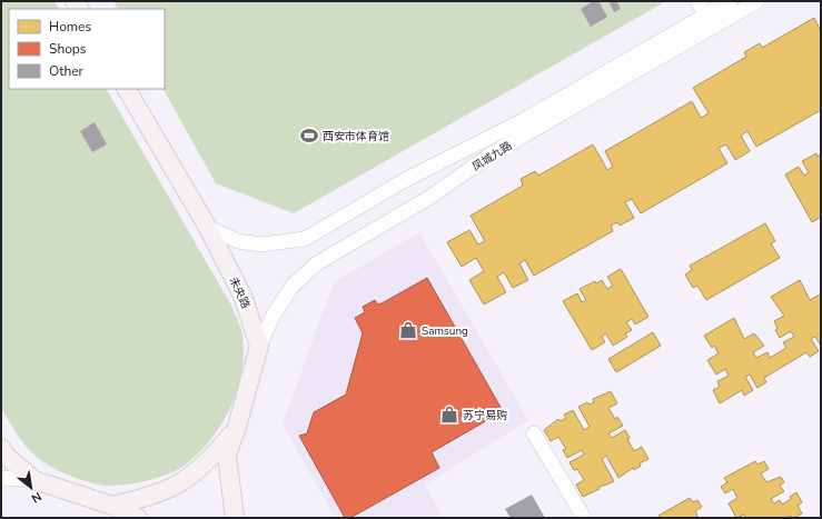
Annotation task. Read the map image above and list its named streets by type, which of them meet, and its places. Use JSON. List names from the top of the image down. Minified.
{"streets":{"main road":["未央路"],"street":["凤城九路"]},"crossings":[["凤城九路","未央路"]],"places":{"sports":["西安市体育馆"],"shop":["Samsung","苏宁易购"]},"legend":["Homes","Shops","Other"],"north":"bottom right"}
